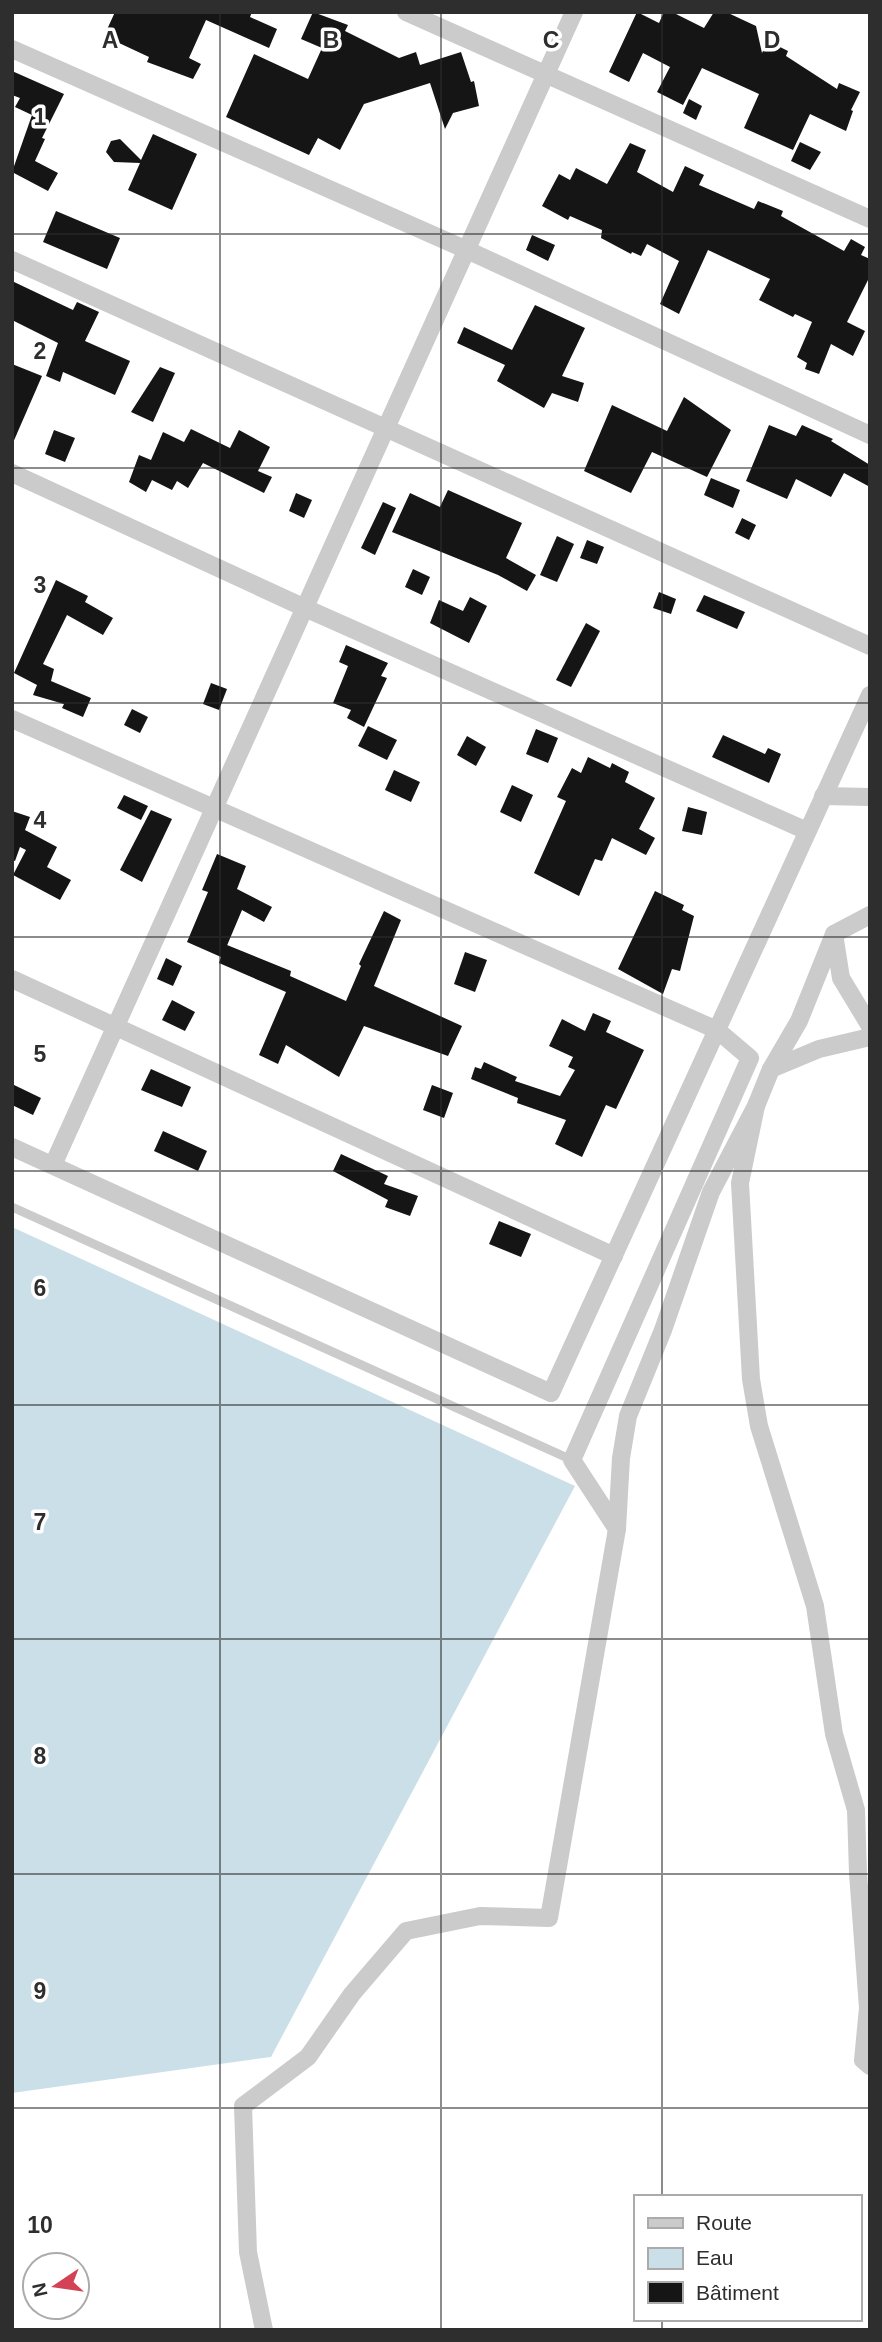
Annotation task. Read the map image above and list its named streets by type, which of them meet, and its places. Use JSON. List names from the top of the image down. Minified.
{"legend":["Route","Eau","Bâtiment"],"north":"left","grid":{"columns":["A","B","C","D"],"rows":["1","2","3","4","5","6","7","8","9","10"]}}
